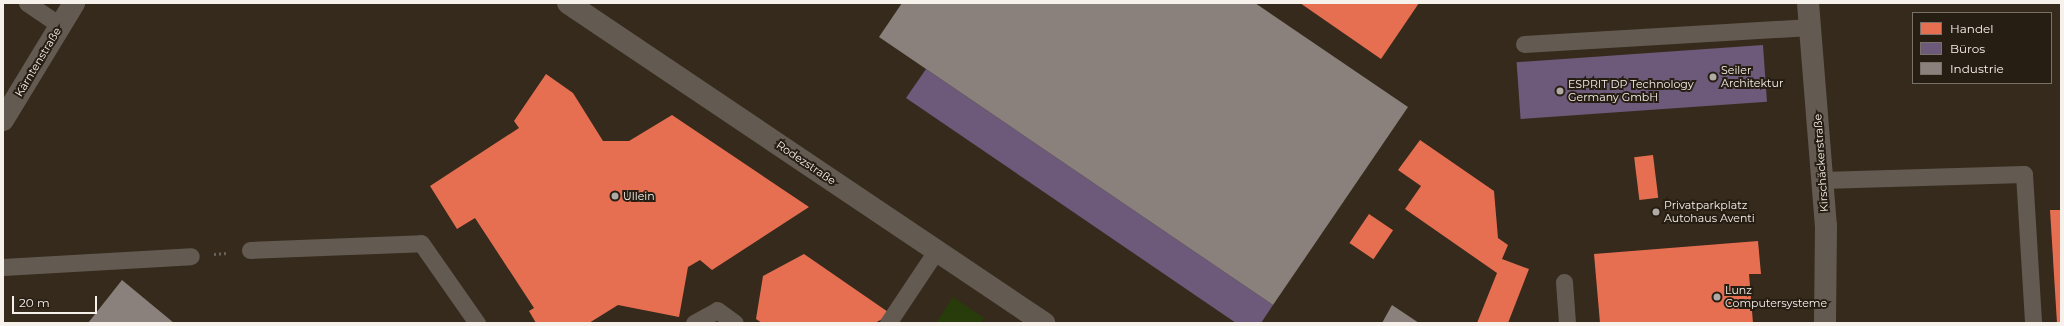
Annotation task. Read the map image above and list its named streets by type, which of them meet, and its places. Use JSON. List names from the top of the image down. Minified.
{"streets":{"street":["Kärntenstraße","Rodezstraße","Kirschäckerstraße"]},"places":["Seiler Architektur","ESPRIT DP Technology Germany GmbH","Ullein","Privatparkplatz Autohaus Aventi","Lunz Computersysteme"],"legend":["Handel","Büros","Industrie"],"scale_bar":"20 m"}
